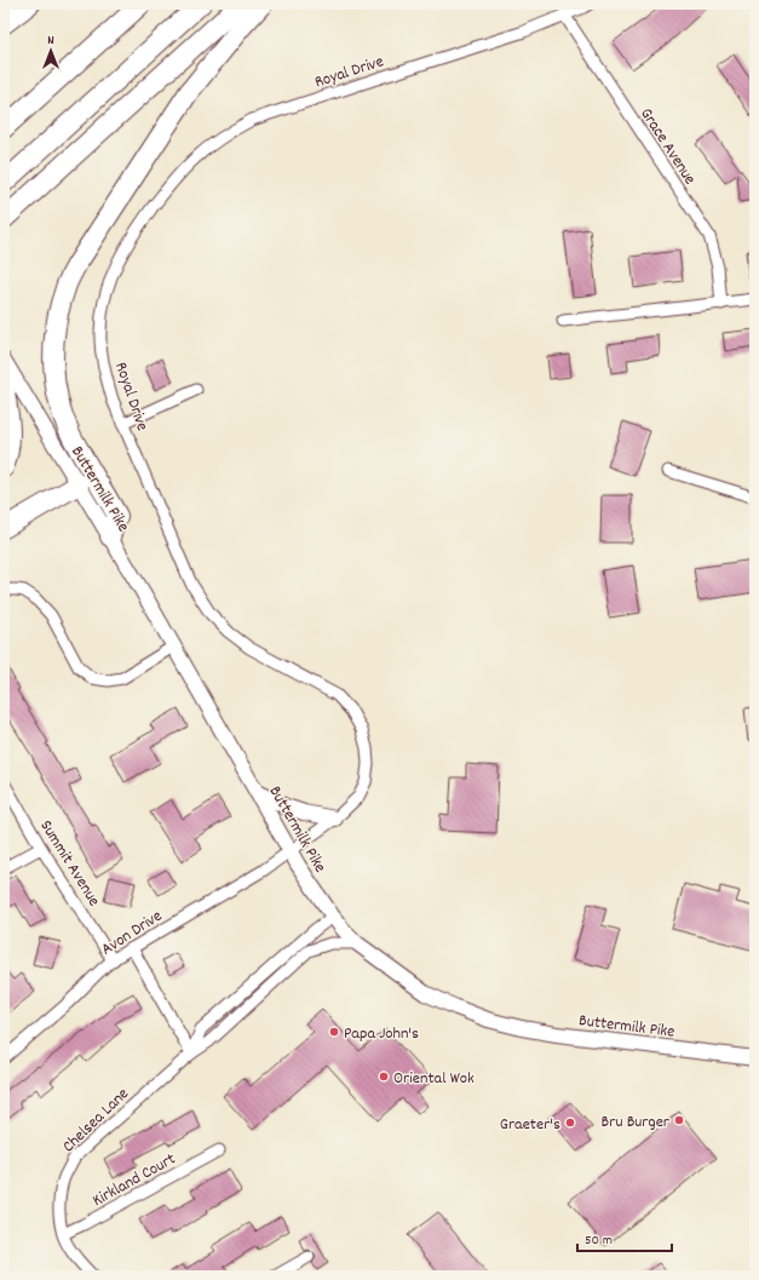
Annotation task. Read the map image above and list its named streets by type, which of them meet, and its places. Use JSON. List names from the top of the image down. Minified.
{"streets":{"main road":["Buttermilk Pike"],"street":["Royal Drive","Grace Avenue","Summit Avenue","Avon Drive","Chelsea Lane","Kirkland Court"]},"crossings":[["Royal Drive","Grace Avenue"],["Royal Drive","Buttermilk Pike"],["Royal Drive","Avon Drive"],["Buttermilk Pike","Avon Drive"],["Buttermilk Pike","Chelsea Lane"],["Summit Avenue","Avon Drive"],["Chelsea Lane","Kirkland Court"]],"places":["Papa John's","Oriental Wok","Bru Burger","Graeter's"],"scale_bar":"50 m","north":"top"}
